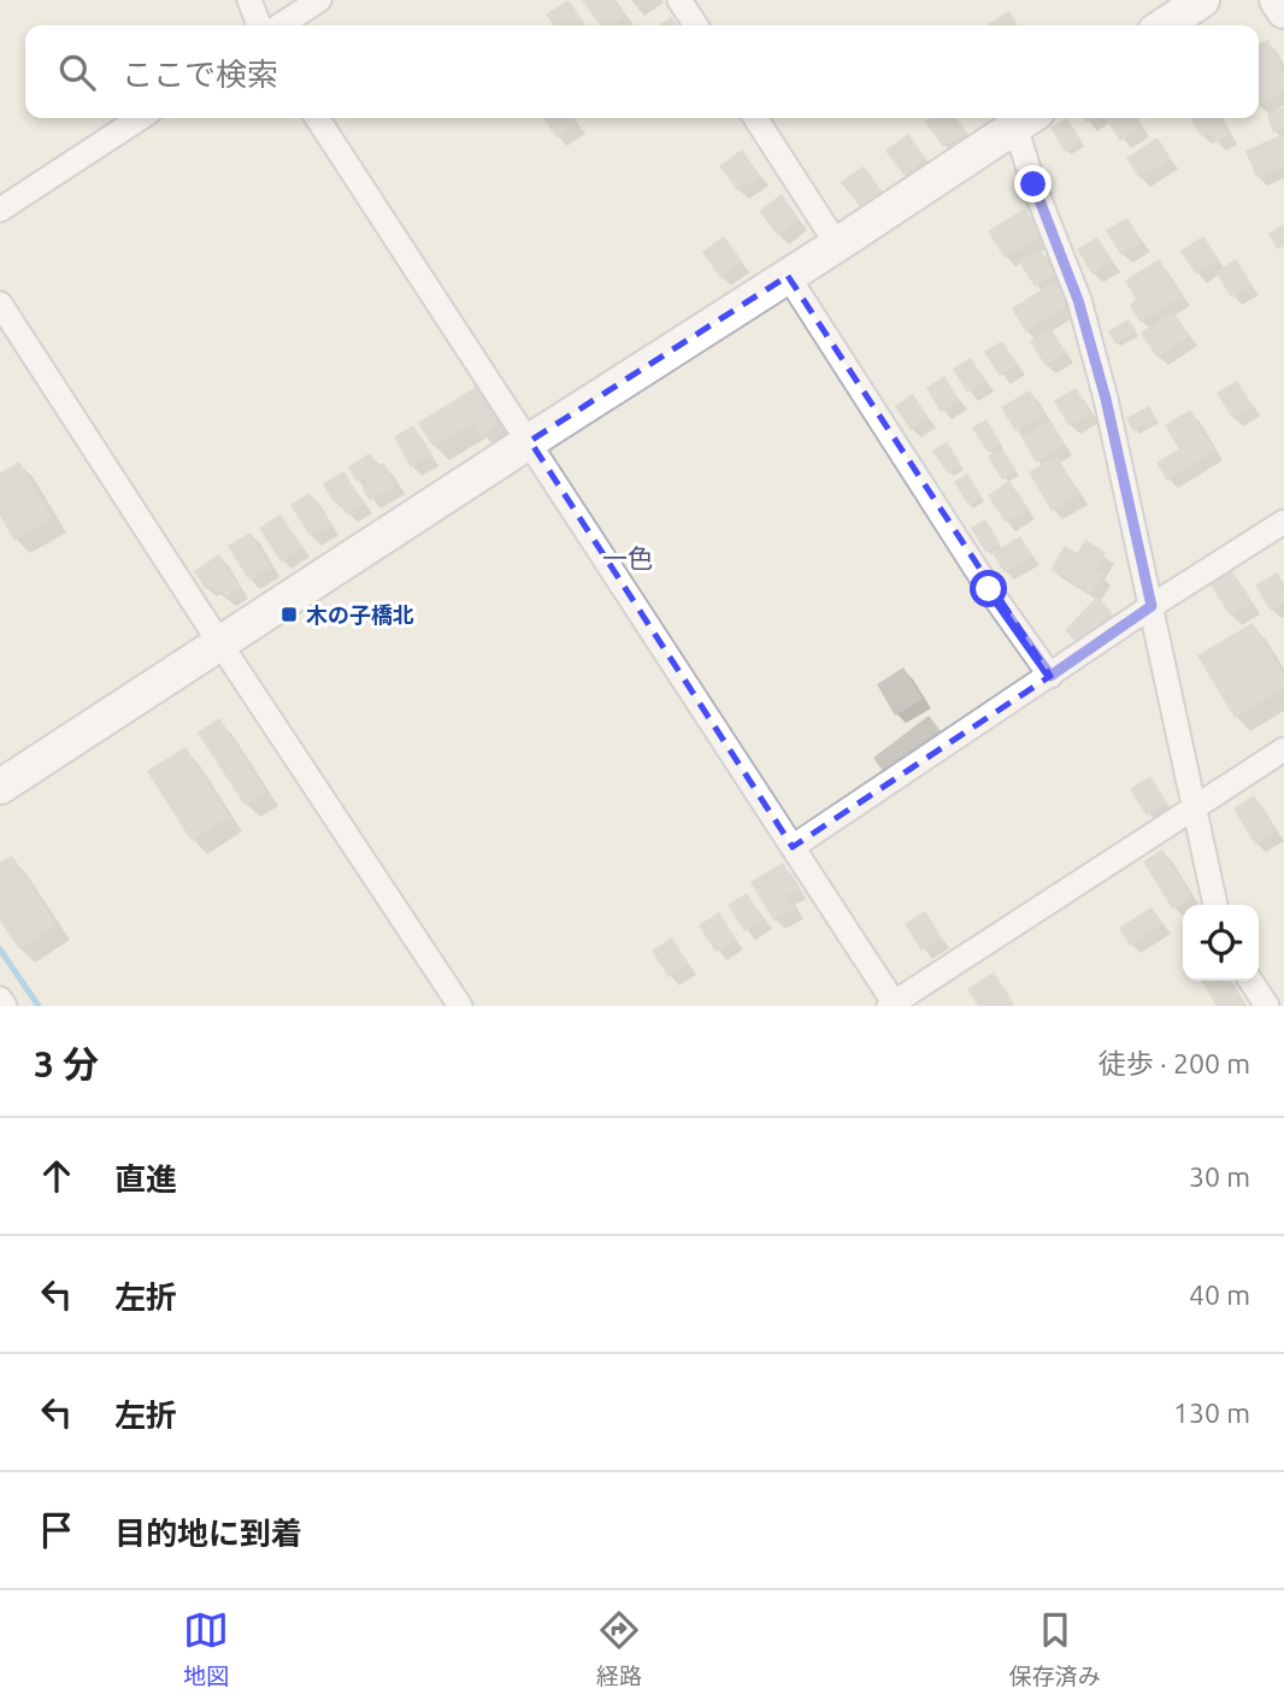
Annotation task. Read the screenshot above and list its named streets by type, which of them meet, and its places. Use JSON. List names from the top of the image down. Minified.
{"districts":["一色"],"places":{"transit":["木の子橋北"]},"page":{"search":"ここで検索","heading":["3 分","徒歩 · 200 m"],"list":[["直進","30 m"],["左折","40 m"],["左折","130 m"],"目的地に到着"],"nav":["地図","経路","保存済み"]}}
